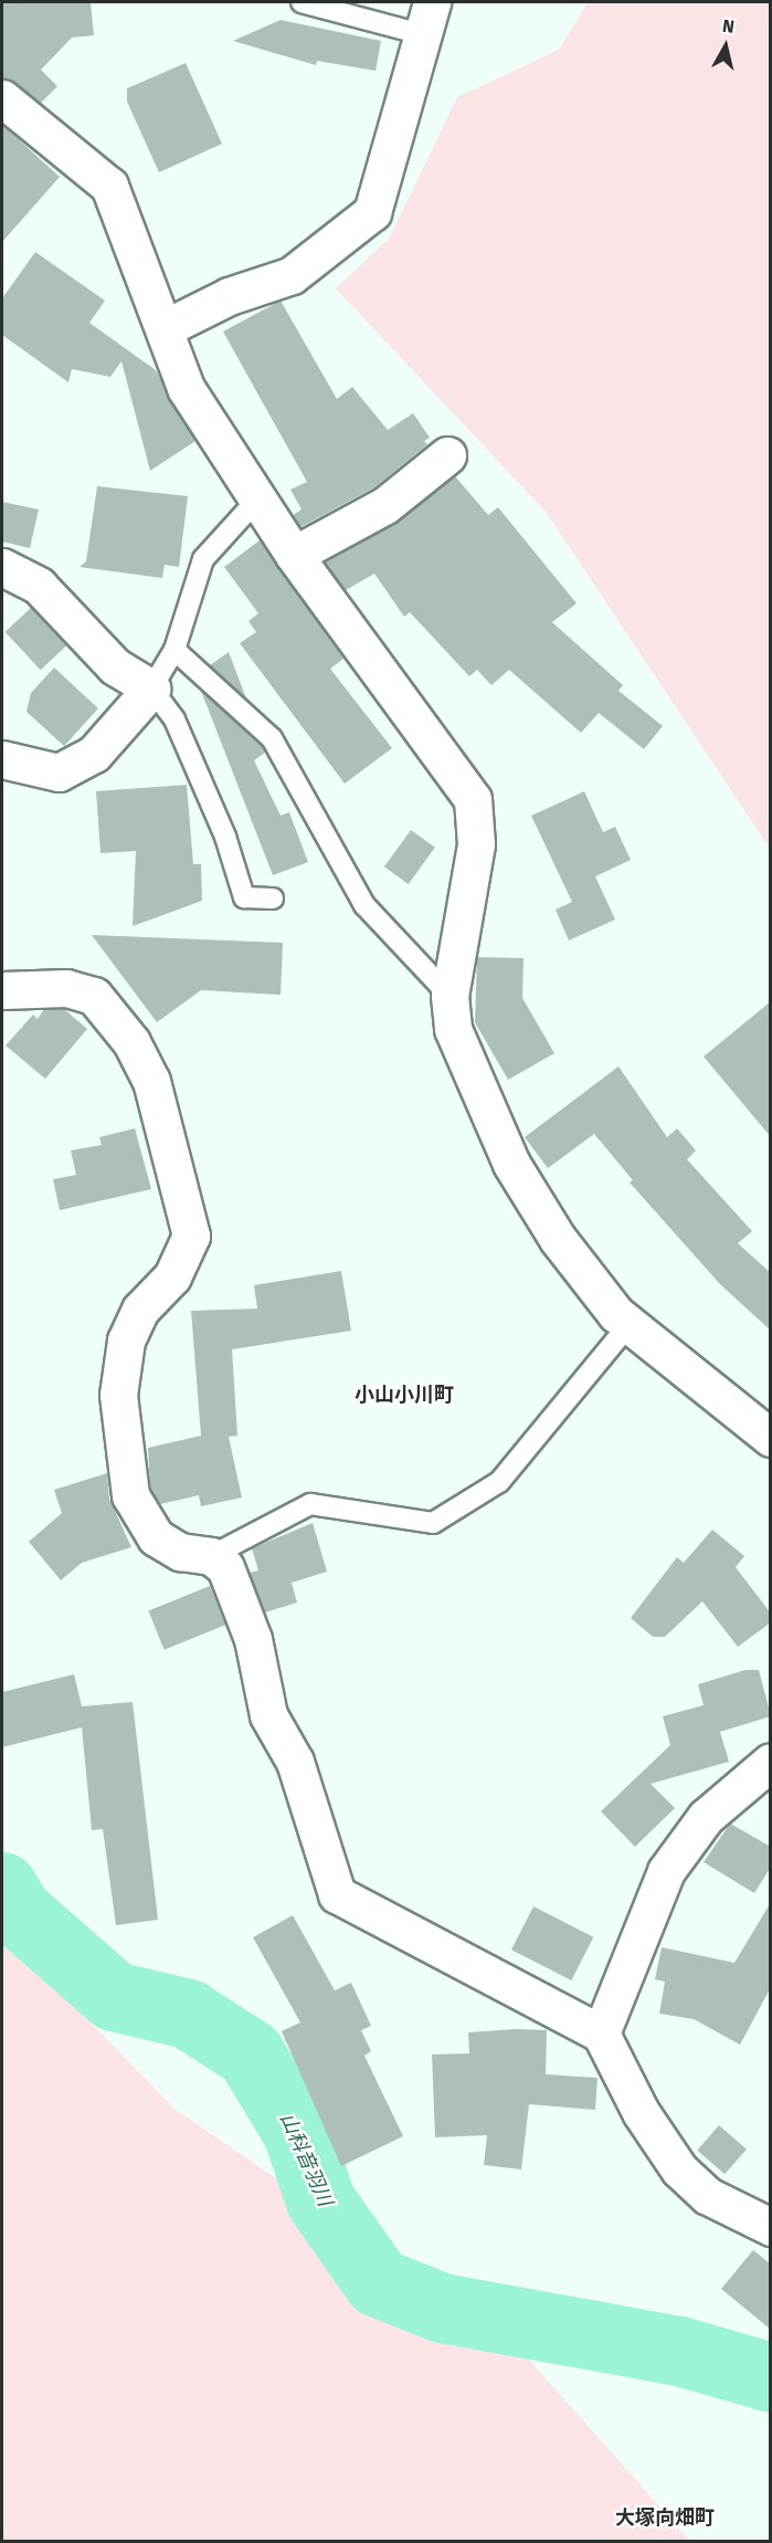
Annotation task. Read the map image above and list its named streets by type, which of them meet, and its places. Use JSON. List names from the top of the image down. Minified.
{"districts":["小山小川町","大塚向畑町"],"water":["山科音羽川"],"north":"top"}
